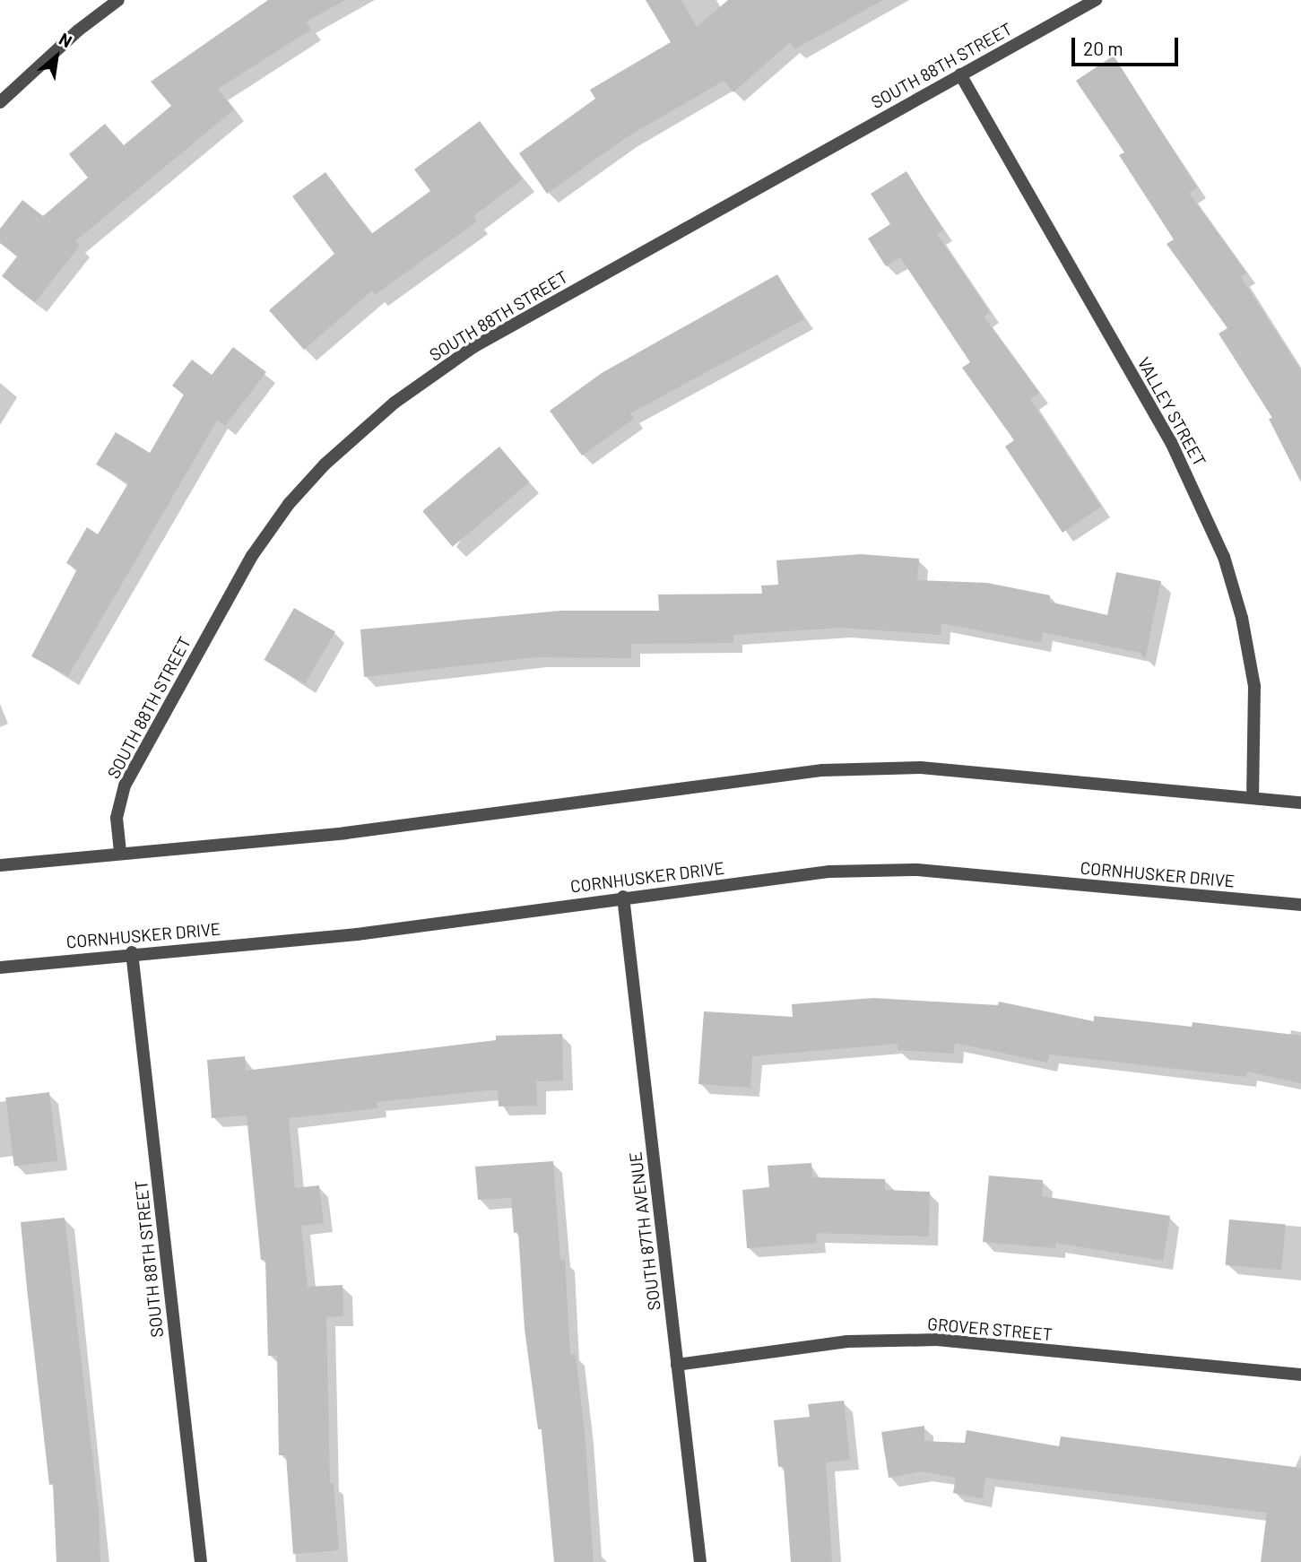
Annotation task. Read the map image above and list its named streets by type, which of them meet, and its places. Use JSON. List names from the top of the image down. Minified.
{"streets":{"street":["SOUTH 88TH STREET","VALLEY STREET","CORNHUSKER DRIVE","SOUTH 87TH AVENUE","GROVER STREET"]},"crossings":[["SOUTH 88TH STREET","VALLEY STREET"],["SOUTH 88TH STREET","CORNHUSKER DRIVE"],["CORNHUSKER DRIVE","SOUTH 87TH AVENUE"],["SOUTH 87TH AVENUE","GROVER STREET"]],"scale_bar":"20 m","north":"top right"}
